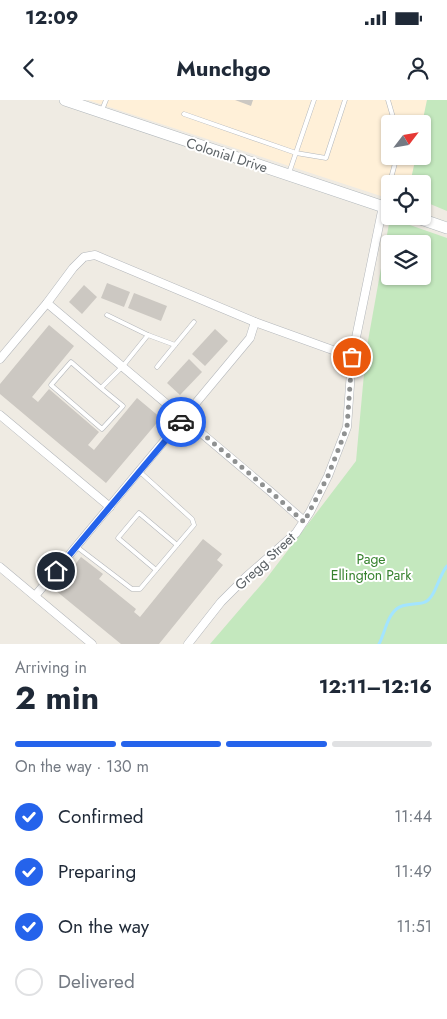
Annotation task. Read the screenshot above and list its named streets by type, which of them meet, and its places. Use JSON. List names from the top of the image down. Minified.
{"streets":{"main road":["Colonial Drive"],"street":["Gregg Street"]},"parks":["Page Ellington Park"],"north":"top right","page":{"status":"12:09","header":"Munchgo","heading":["2 min","Arriving in","12:11–12:16"],"bar":"On the way · 130 m","list":[["Confirmed","11:44"],["Preparing","11:49"],["On the way","11:51"],"Delivered"]}}
